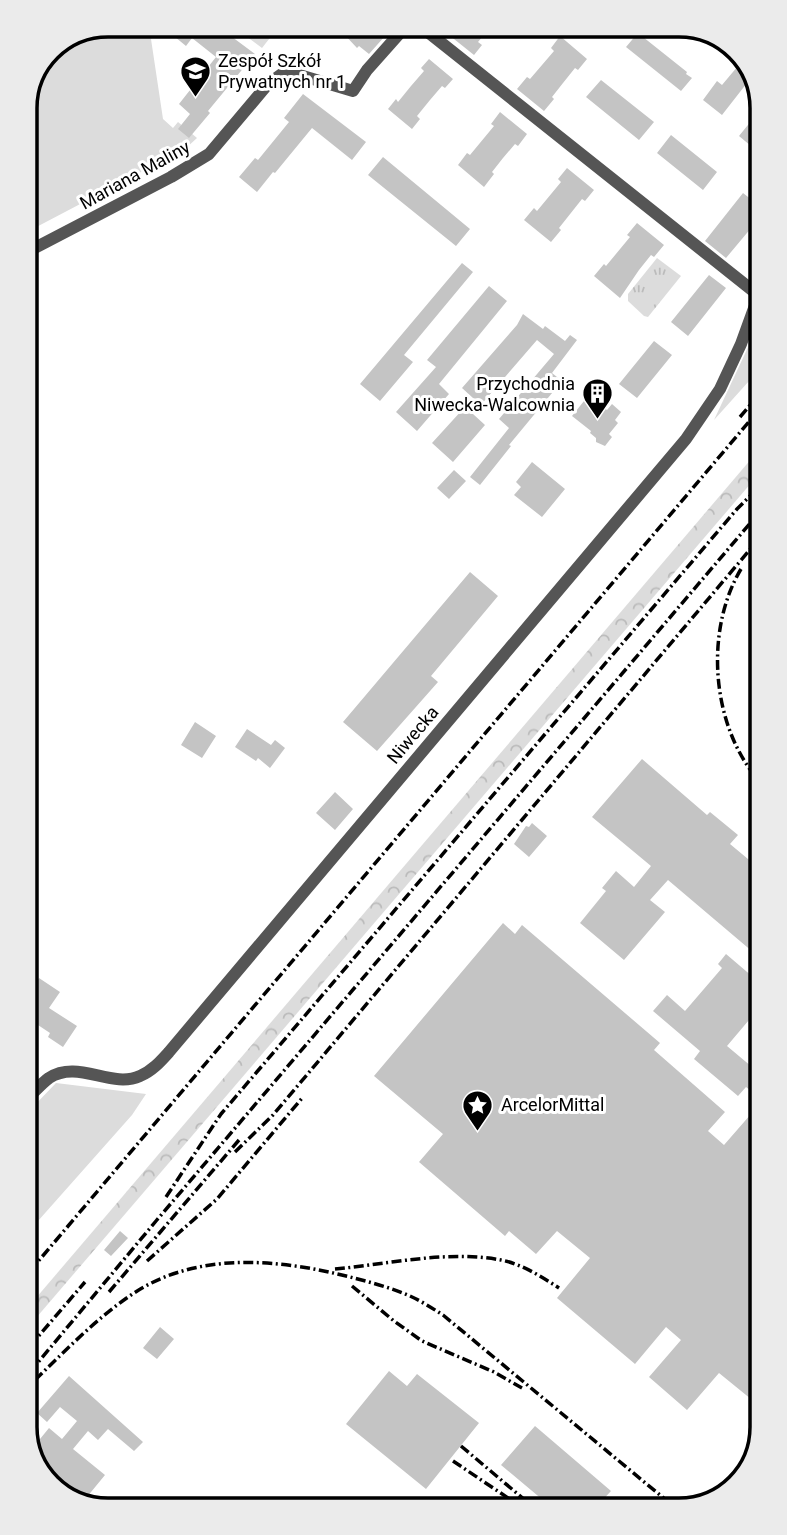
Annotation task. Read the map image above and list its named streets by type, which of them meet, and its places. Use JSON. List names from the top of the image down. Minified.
{"streets":{"street":["Mariana Maliny","Niwecka"]},"places":{"school or university":["Zespół Szkół Prywatnych nr 1"],"building":["Przychodnia Niwecka-Walcownia"],"place":["ArcelorMittal"]}}
